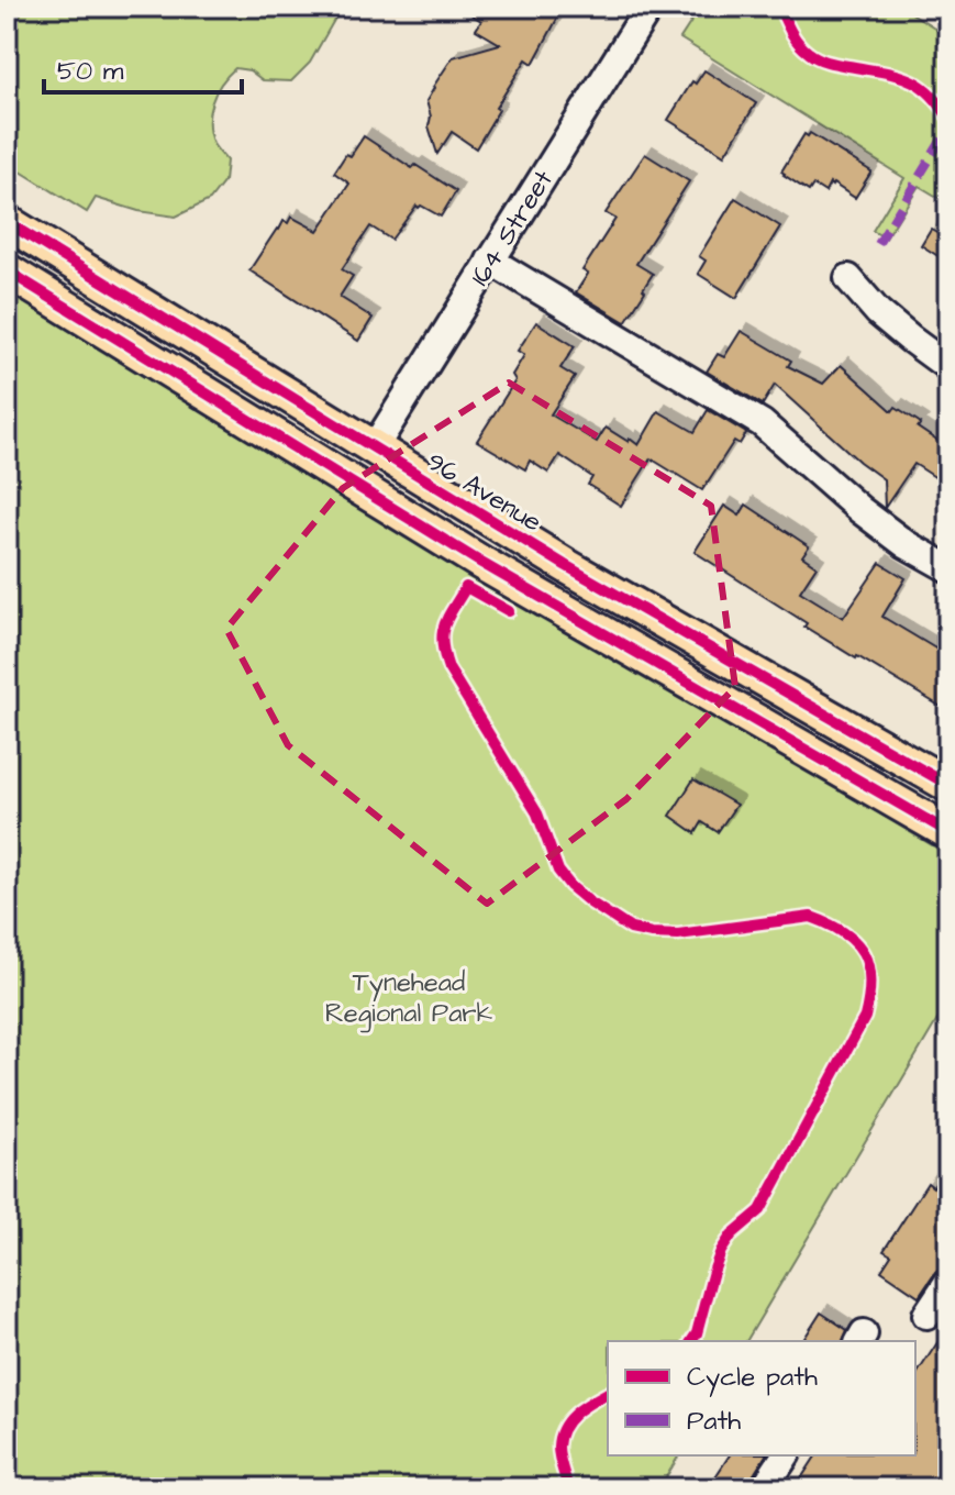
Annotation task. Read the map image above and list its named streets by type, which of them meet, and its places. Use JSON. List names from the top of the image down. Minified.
{"streets":{"main road":["96 Avenue"],"street":["164 Street"]},"crossings":[["164 Street","96 Avenue"]],"parks":["Tynehead Regional Park"],"legend":["Cycle path","Path"],"scale_bar":"50 m"}
